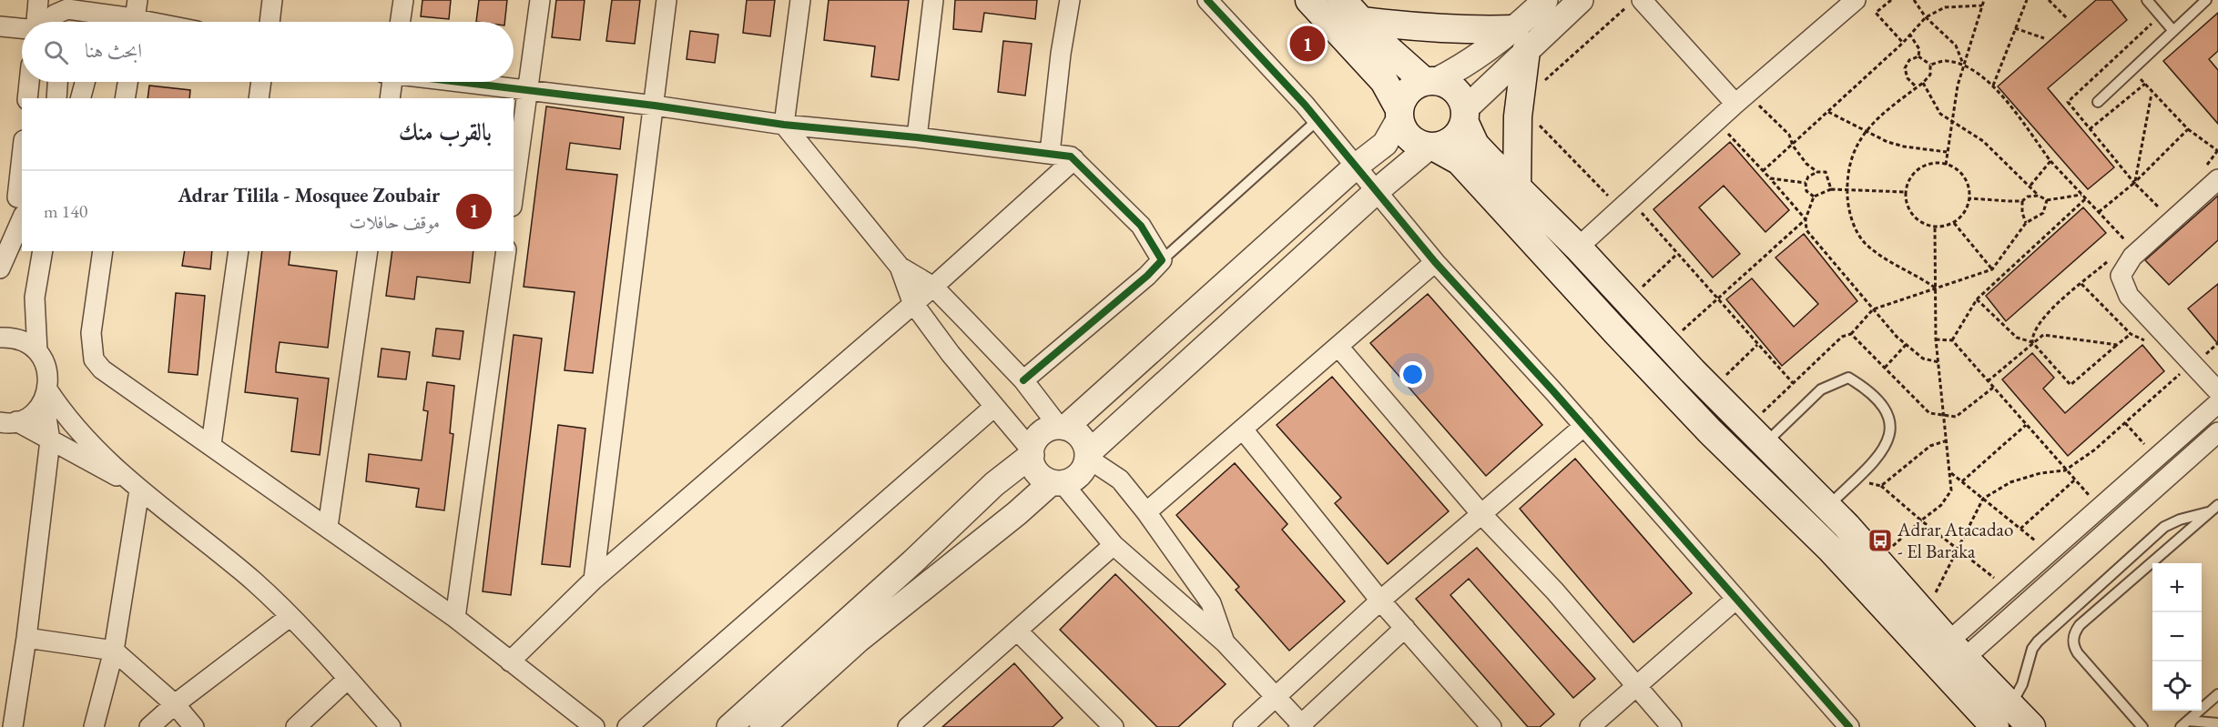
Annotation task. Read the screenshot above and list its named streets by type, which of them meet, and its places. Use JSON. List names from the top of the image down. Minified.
{"places":{"bus stop":["Adrar Atacadao - El Baraka"]},"page":{"search":"ابحث هنا","pins":"1","heading":"بالقرب منك","list":[{"mark":"1","name":"Adrar Tilila - Mosquee Zoubair","note":"موقف حافلات","value":"140 m"}],"map_buttons":["+","−"]}}
